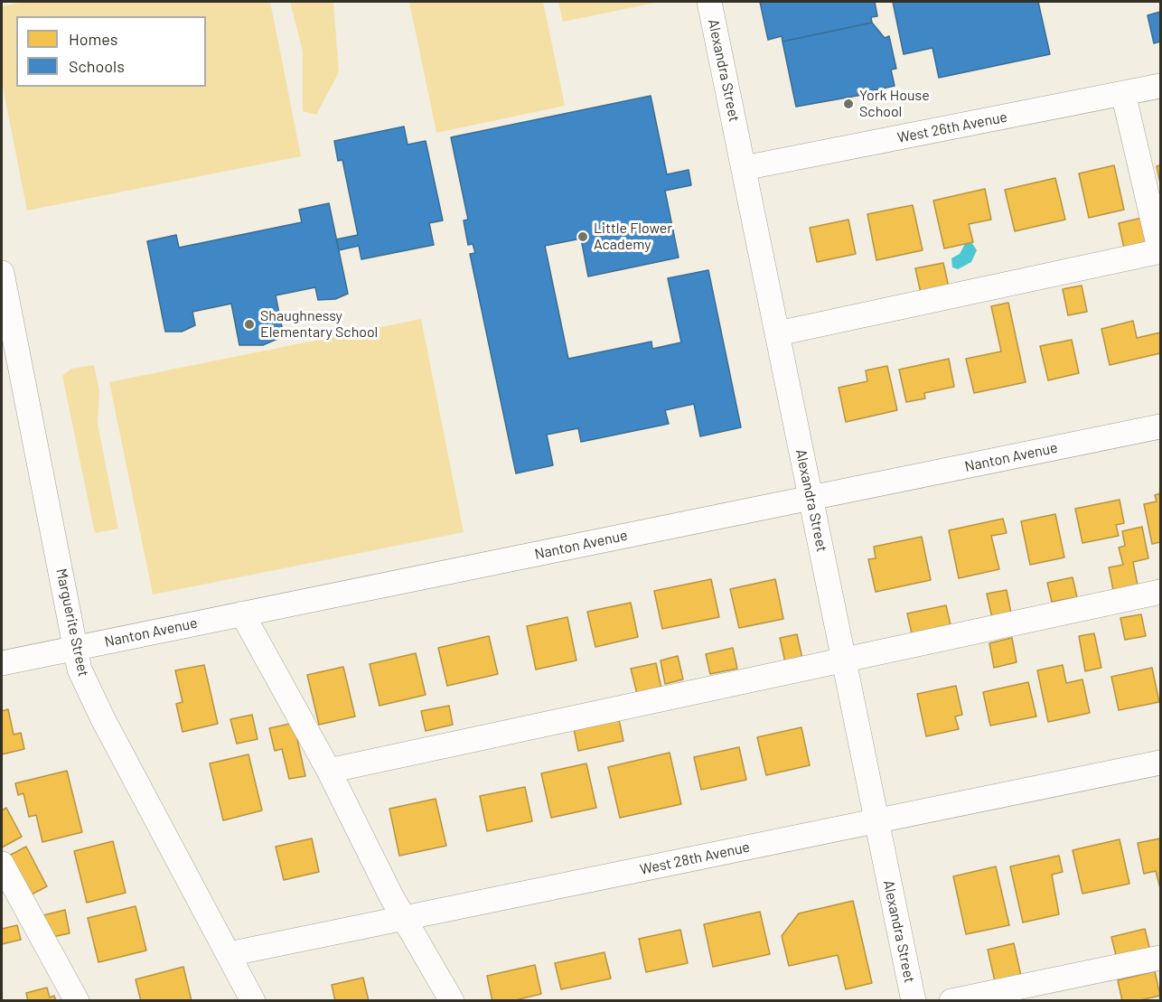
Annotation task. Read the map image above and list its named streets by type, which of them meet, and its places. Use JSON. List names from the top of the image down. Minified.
{"streets":{"street":["Alexandra Street","West 26th Avenue","Nanton Avenue","Marguerite Street","West 28th Avenue"]},"crossings":[["Alexandra Street","West 26th Avenue"],["Alexandra Street","Nanton Avenue"],["Alexandra Street","West 28th Avenue"],["Nanton Avenue","Marguerite Street"],["Marguerite Street","West 28th Avenue"]],"places":["York House School","Little Flower Academy","Shaughnessy Elementary School"],"legend":["Homes","Schools"]}
